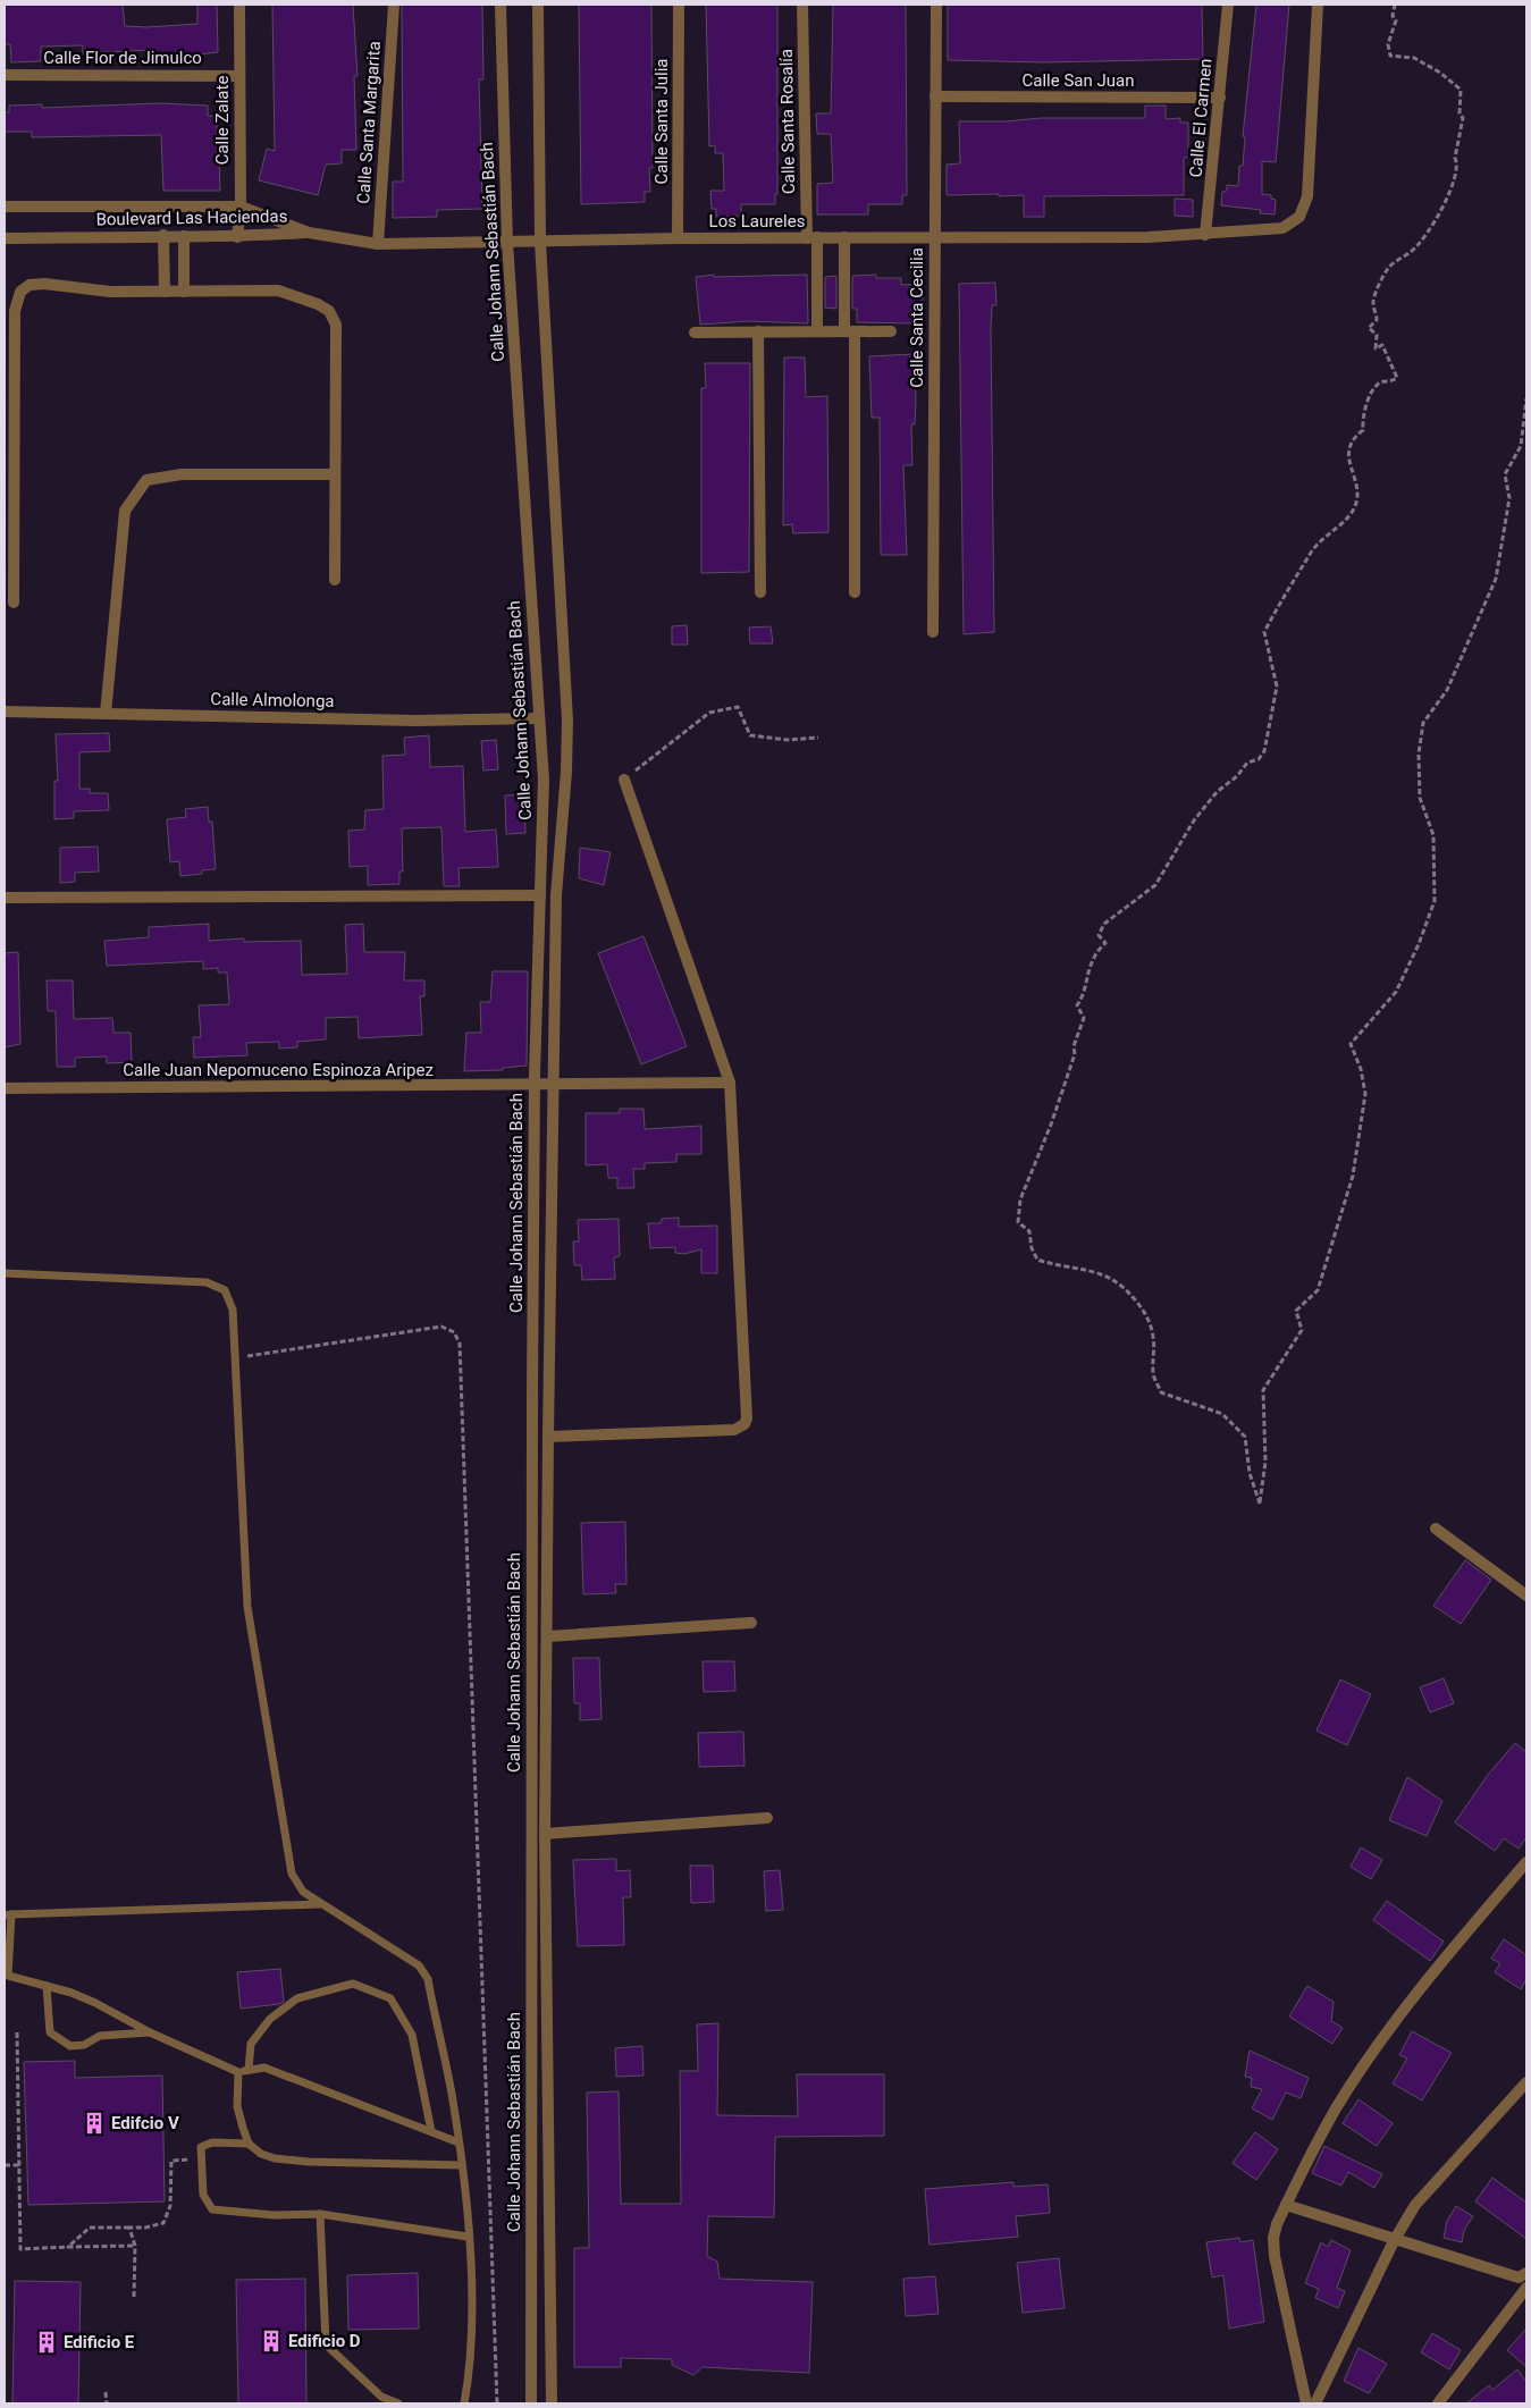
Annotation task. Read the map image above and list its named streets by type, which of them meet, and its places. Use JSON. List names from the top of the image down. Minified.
{"streets":{"street":["Calle Flor de Jimulco","Calle San Juan","Calle El Carmen","Calle Zalate","Calle Santa Julia","Calle Santa Rosalía","Calle Santa Margarita","Boulevard Las Haciendas","Los Laureles","Calle Johann Sebastián Bach","Calle Santa Cecilia","Calle Almolonga","Calle Juan Nepomuceno Espinoza Aripez"]},"crossings":[["Calle Flor de Jimulco","Calle Zalate"],["Calle San Juan","Calle El Carmen"],["Calle San Juan","Calle Santa Cecilia"],["Calle El Carmen","Los Laureles"],["Calle Zalate","Boulevard Las Haciendas"],["Calle Santa Julia","Los Laureles"],["Calle Santa Rosalía","Los Laureles"],["Calle Santa Margarita","Los Laureles"],["Boulevard Las Haciendas","Los Laureles"],["Los Laureles","Calle Johann Sebastián Bach"],["Los Laureles","Calle Santa Cecilia"],["Calle Johann Sebastián Bach","Calle Almolonga"],["Calle Johann Sebastián Bach","Calle Juan Nepomuceno Espinoza Aripez"]],"places":{"building":["Edifcio V","Edificio D","Edificio E"]}}
